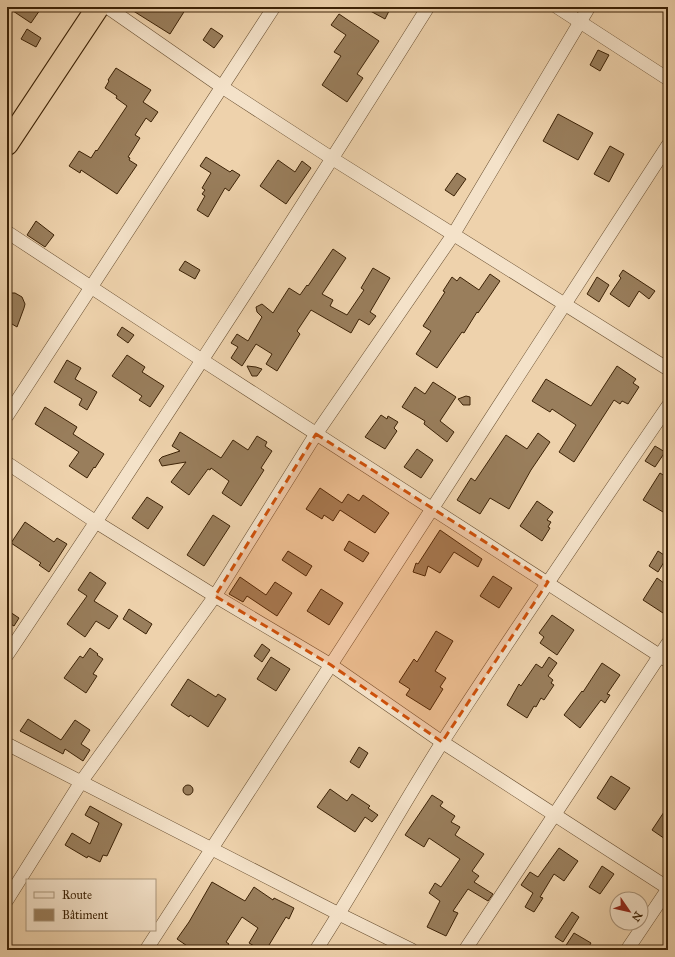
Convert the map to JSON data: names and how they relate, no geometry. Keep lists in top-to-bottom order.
{
  "legend": ["Route", "Bâtiment"],
  "north": "bottom right"
}
